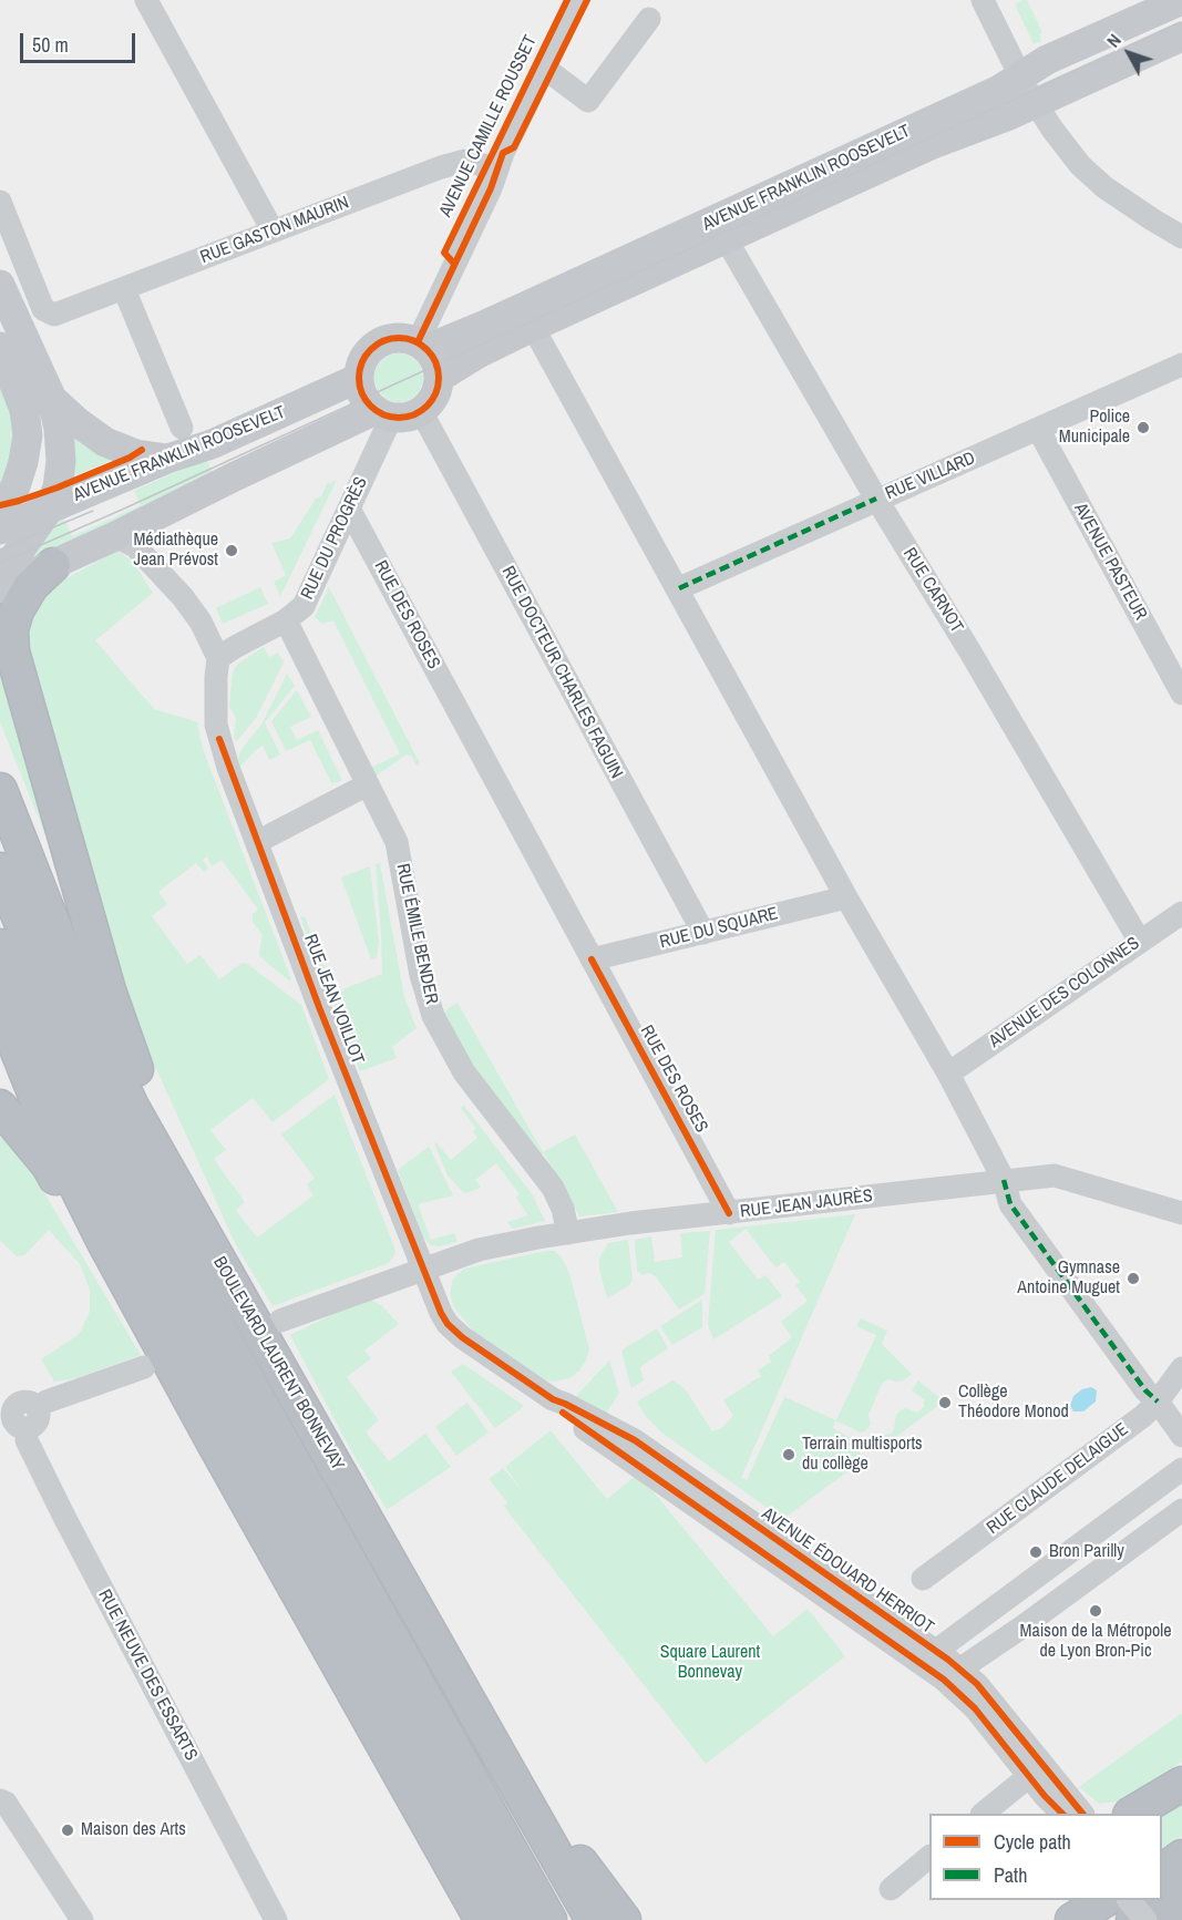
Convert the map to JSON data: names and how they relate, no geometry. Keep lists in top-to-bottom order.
{
  "streets": {
    "highway": ["BOULEVARD LAURENT BONNEVAY"],
    "main road": ["AVENUE FRANKLIN ROOSEVELT"],
    "street": [
      "AVENUE CAMILLE ROUSSET",
      "RUE GASTON MAURIN",
      "RUE VILLARD",
      "RUE DU PROGRÈS",
      "AVENUE PASTEUR",
      "RUE CARNOT",
      "RUE DES ROSES",
      "RUE DOCTEUR CHARLES FAGUIN",
      "RUE DU SQUARE",
      "RUE ÉMILE BENDER",
      "AVENUE DES COLONNES",
      "RUE JEAN VOILLOT",
      "RUE JEAN JAURÈS",
      "RUE CLAUDE DELAIGUE",
      "AVENUE ÉDOUARD HERRIOT",
      "RUE NEUVE DES ESSARTS"
    ]
  },
  "crossings": [
    ["AVENUE CAMILLE ROUSSET", "AVENUE FRANKLIN ROOSEVELT"],
    ["AVENUE CAMILLE ROUSSET", "RUE GASTON MAURIN"],
    ["AVENUE CAMILLE ROUSSET", "RUE DU PROGRÈS"],
    ["AVENUE CAMILLE ROUSSET", "RUE DOCTEUR CHARLES FAGUIN"],
    ["AVENUE FRANKLIN ROOSEVELT", "RUE DU PROGRÈS"],
    ["AVENUE FRANKLIN ROOSEVELT", "RUE CARNOT"],
    ["AVENUE FRANKLIN ROOSEVELT", "RUE DOCTEUR CHARLES FAGUIN"],
    ["AVENUE FRANKLIN ROOSEVELT", "RUE JEAN VOILLOT"],
    ["RUE VILLARD", "AVENUE PASTEUR"],
    ["RUE VILLARD", "RUE CARNOT"],
    ["RUE DU PROGRÈS", "RUE DES ROSES"],
    ["RUE DU PROGRÈS", "RUE DOCTEUR CHARLES FAGUIN"],
    ["RUE DU PROGRÈS", "RUE ÉMILE BENDER"],
    ["RUE DU PROGRÈS", "RUE JEAN VOILLOT"],
    ["RUE CARNOT", "AVENUE DES COLONNES"],
    ["RUE DES ROSES", "RUE DU SQUARE"],
    ["RUE DES ROSES", "RUE JEAN JAURÈS"],
    ["RUE DOCTEUR CHARLES FAGUIN", "RUE DU SQUARE"],
    ["RUE ÉMILE BENDER", "RUE JEAN JAURÈS"],
    ["RUE JEAN VOILLOT", "RUE JEAN JAURÈS"],
    ["RUE JEAN VOILLOT", "AVENUE ÉDOUARD HERRIOT"],
    ["RUE JEAN JAURÈS", "AVENUE ÉDOUARD HERRIOT"]
  ],
  "parks": ["Square Laurent Bonnevay"],
  "places": [
    "Police Municipale",
    "Médiathèque Jean Prévost",
    "Gymnase Antoine Muguet",
    "Collège Théodore Monod",
    "Terrain multisports du collège",
    "Bron Parilly",
    "Maison de la Métropole de Lyon Bron-Pic",
    "Maison des Arts"
  ],
  "legend": ["Cycle path", "Path"],
  "scale_bar": "50 m",
  "north": "top left"
}
